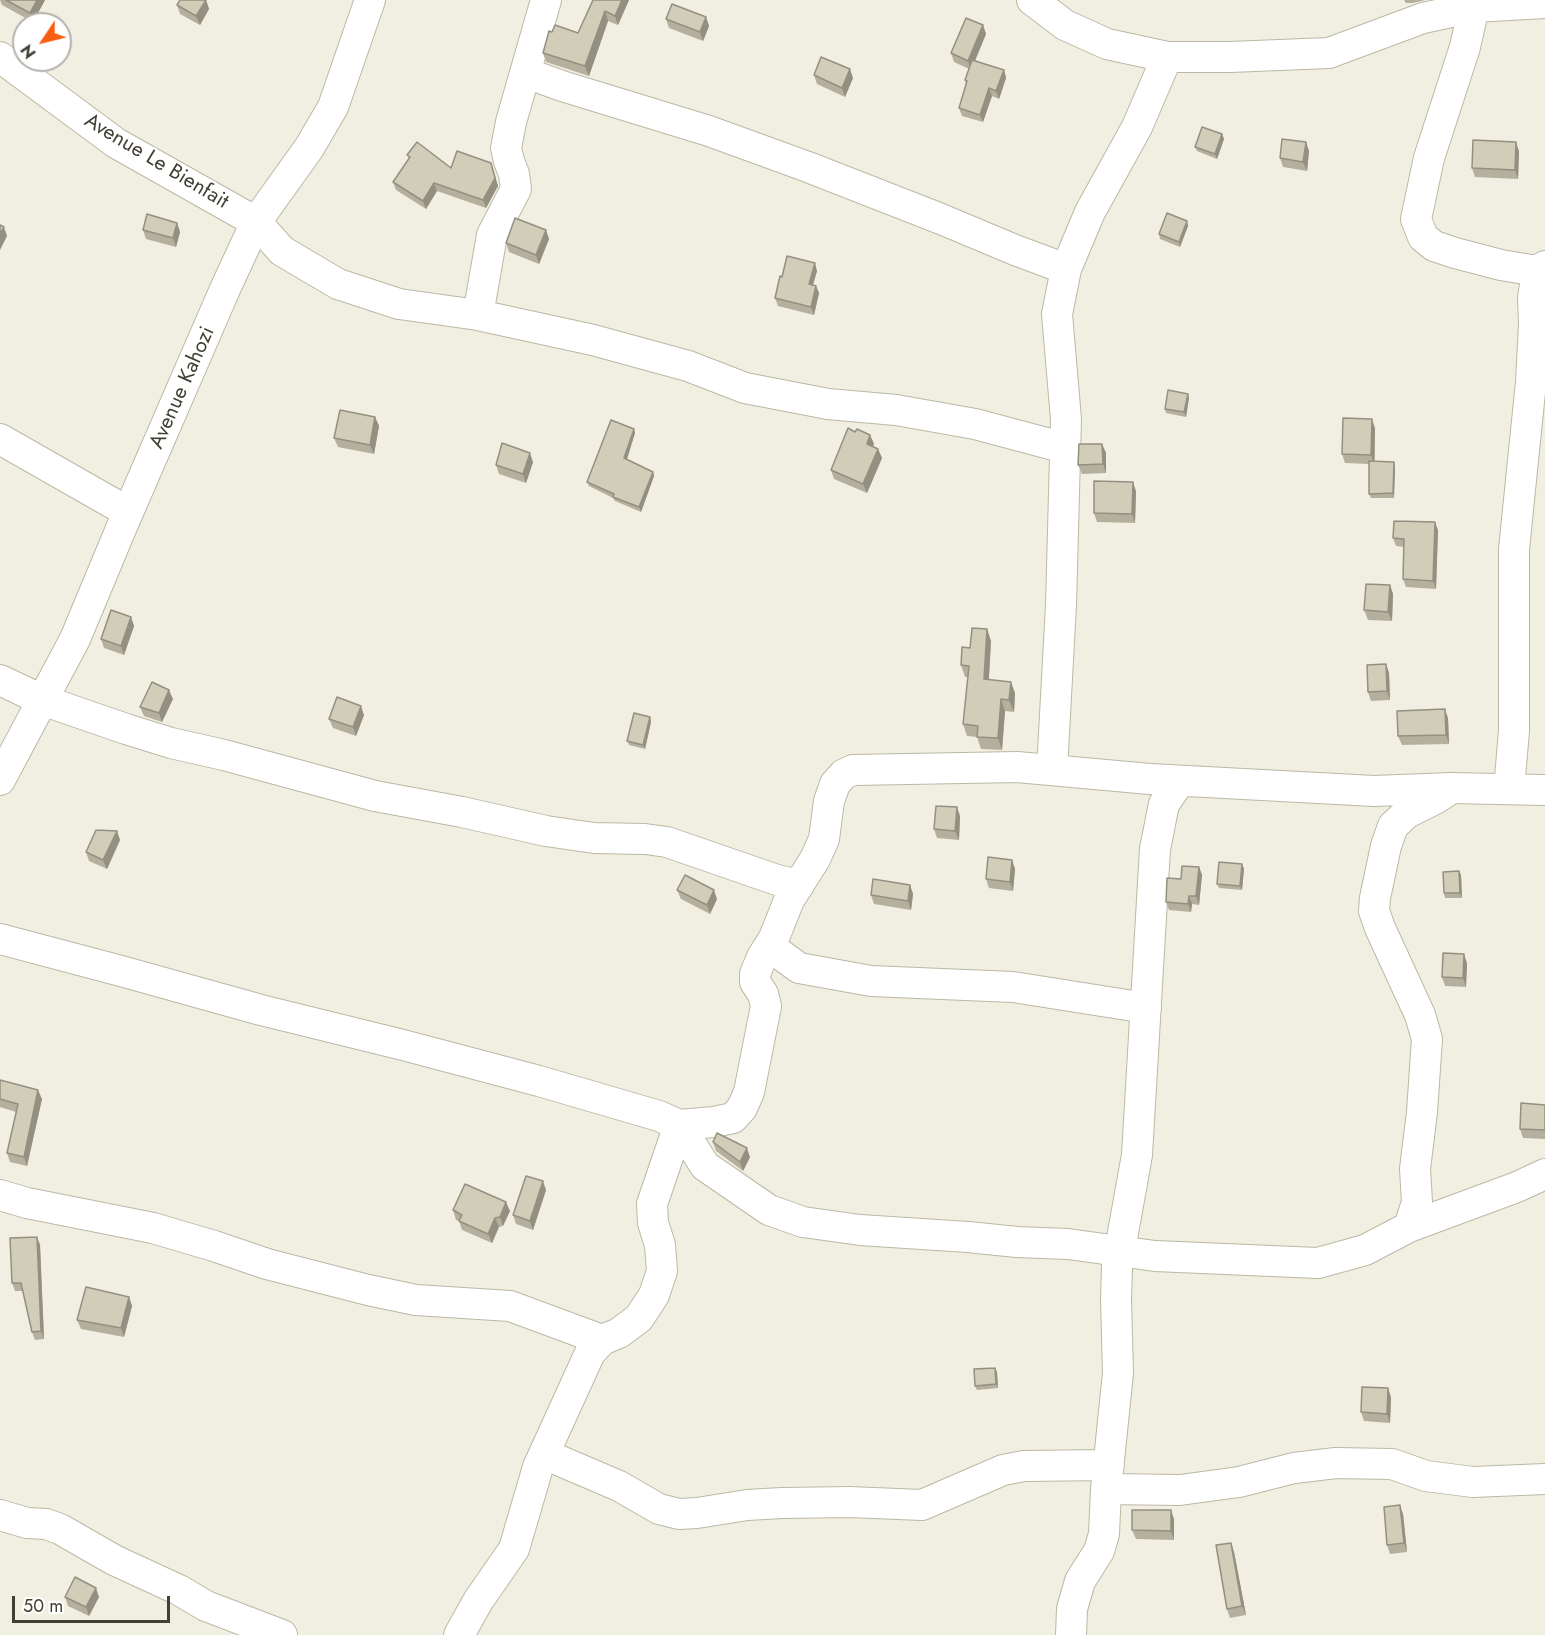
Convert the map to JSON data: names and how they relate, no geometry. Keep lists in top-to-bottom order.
{
  "streets": {
    "street": ["Avenue Le Bienfait", "Avenue Kahozi"]
  },
  "crossings": [
    ["Avenue Le Bienfait", "Avenue Kahozi"]
  ],
  "scale_bar": "50 m",
  "north": "bottom left"
}
